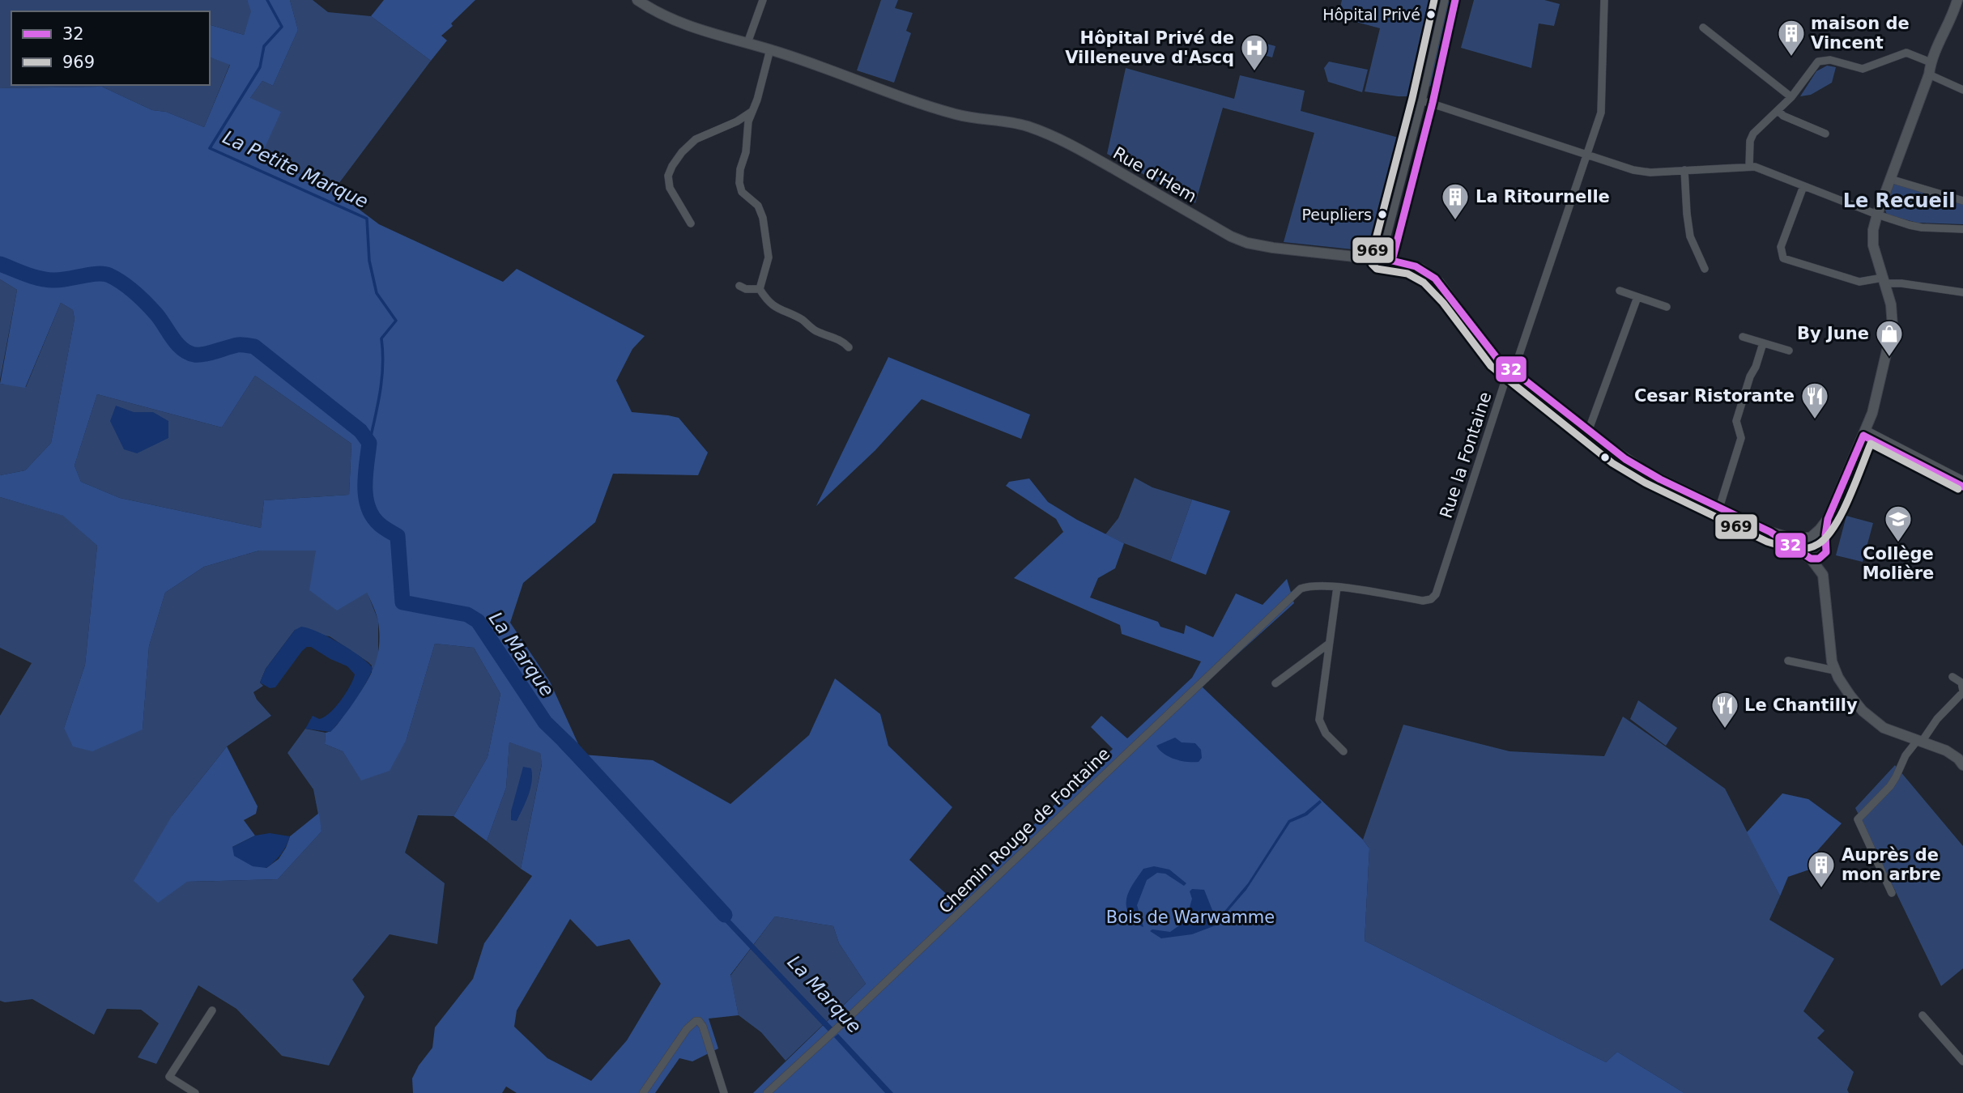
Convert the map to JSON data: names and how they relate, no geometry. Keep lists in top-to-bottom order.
{
  "streets": {
    "street": ["Rue d'Hem", "Rue la Fontaine", "Chemin Rouge de Fontaine"]
  },
  "crossings": [
    ["Rue d'Hem", "Rue la Fontaine"],
    ["Rue la Fontaine", "Chemin Rouge de Fontaine"]
  ],
  "districts": ["Le Recueil"],
  "water": ["La Petite Marque", "La Marque"],
  "parks": ["Bois de Warwamme"],
  "places": {
    "other": ["Hôpital Privé", "Peupliers"],
    "building": ["maison de Vincent", "La Ritournelle", "Auprès de mon arbre"],
    "hospital": ["Hôpital Privé de Villeneuve d'Ascq"],
    "shop": ["By June"],
    "restaurant": ["Cesar Ristorante", "Le Chantilly"],
    "school or university": ["Collège Molière"]
  },
  "lines": ["transit line 32", "transit line 969"],
  "legend": ["32", "969"]
}
